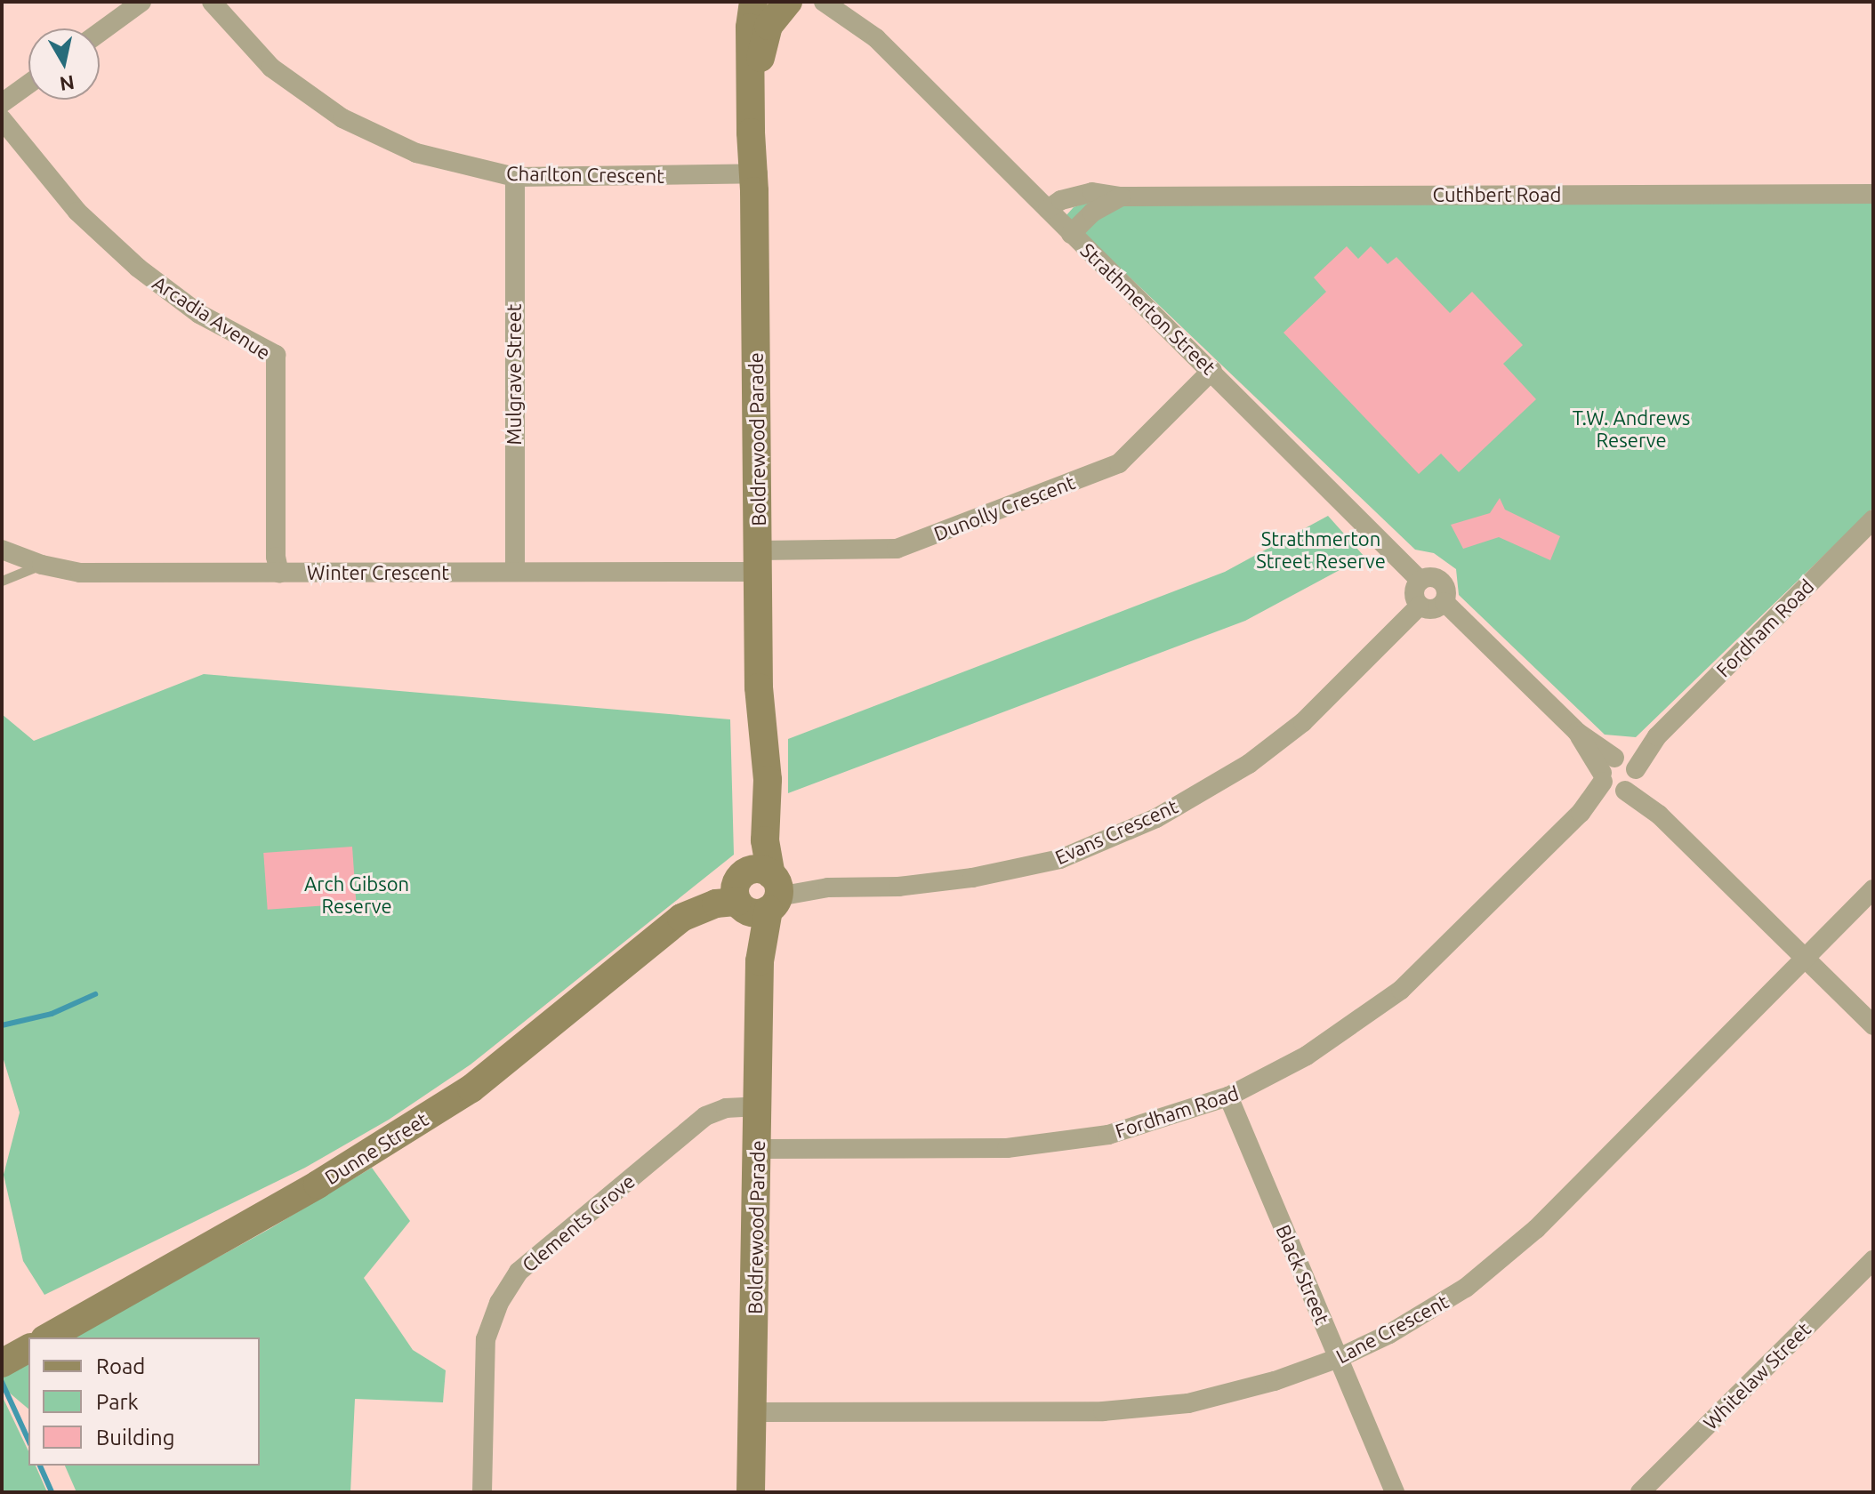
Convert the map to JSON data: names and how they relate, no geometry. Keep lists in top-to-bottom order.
{
  "streets": {
    "main road": ["Boldrewood Parade", "Dunne Street"],
    "street": [
      "Charlton Crescent",
      "Cuthbert Road",
      "Strathmerton Street",
      "Arcadia Avenue",
      "Mulgrave Street",
      "Dunolly Crescent",
      "Winter Crescent",
      "Fordham Road",
      "Evans Crescent",
      "Clements Grove",
      "Black Street",
      "Lane Crescent",
      "Whitelaw Street"
    ]
  },
  "crossings": [
    ["Charlton Crescent", "Mulgrave Street"],
    ["Charlton Crescent", "Boldrewood Parade"],
    ["Cuthbert Road", "Strathmerton Street"],
    ["Strathmerton Street", "Dunolly Crescent"],
    ["Strathmerton Street", "Evans Crescent"],
    ["Arcadia Avenue", "Winter Crescent"],
    ["Mulgrave Street", "Winter Crescent"],
    ["Boldrewood Parade", "Dunolly Crescent"],
    ["Boldrewood Parade", "Winter Crescent"],
    ["Boldrewood Parade", "Fordham Road"],
    ["Boldrewood Parade", "Evans Crescent"],
    ["Boldrewood Parade", "Dunne Street"],
    ["Boldrewood Parade", "Clements Grove"],
    ["Boldrewood Parade", "Lane Crescent"],
    ["Dunolly Crescent", "Winter Crescent"],
    ["Fordham Road", "Black Street"],
    ["Evans Crescent", "Dunne Street"],
    ["Black Street", "Lane Crescent"]
  ],
  "parks": ["T.W. Andrews Reserve", "Strathmerton Street Reserve", "Arch Gibson Reserve"],
  "legend": ["Road", "Park", "Building"],
  "north": "bottom"
}
